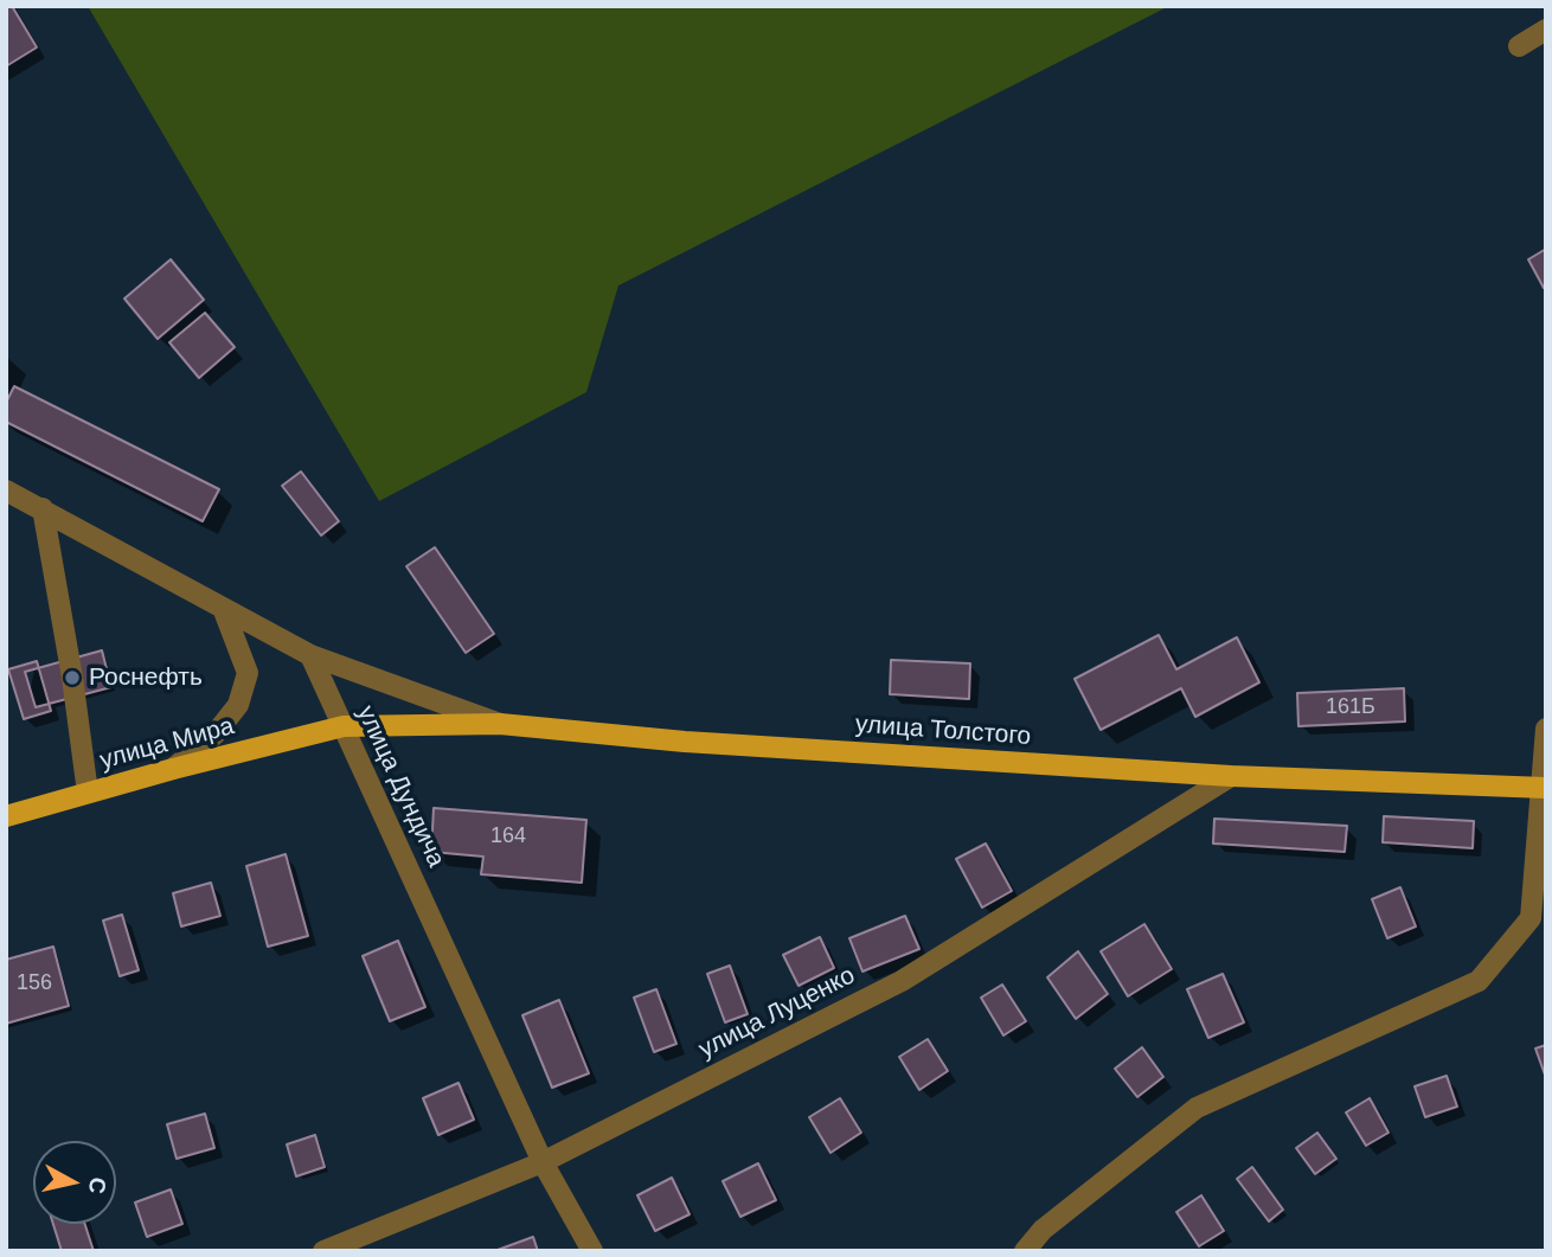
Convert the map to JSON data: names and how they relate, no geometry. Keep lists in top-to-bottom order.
{
  "streets": {
    "main road": ["улица Толстого", "улица Мира"],
    "street": ["улица Дундича", "улица Луценко"]
  },
  "crossings": [
    ["улица Толстого", "улица Мира"],
    ["улица Толстого", "улица Дундича"],
    ["улица Толстого", "улица Луценко"],
    ["улица Мира", "улица Дундича"],
    ["улица Дундича", "улица Луценко"]
  ],
  "places": ["Роснефть"],
  "house_numbers": ["161Б", "164", "156"],
  "north": "right"
}
